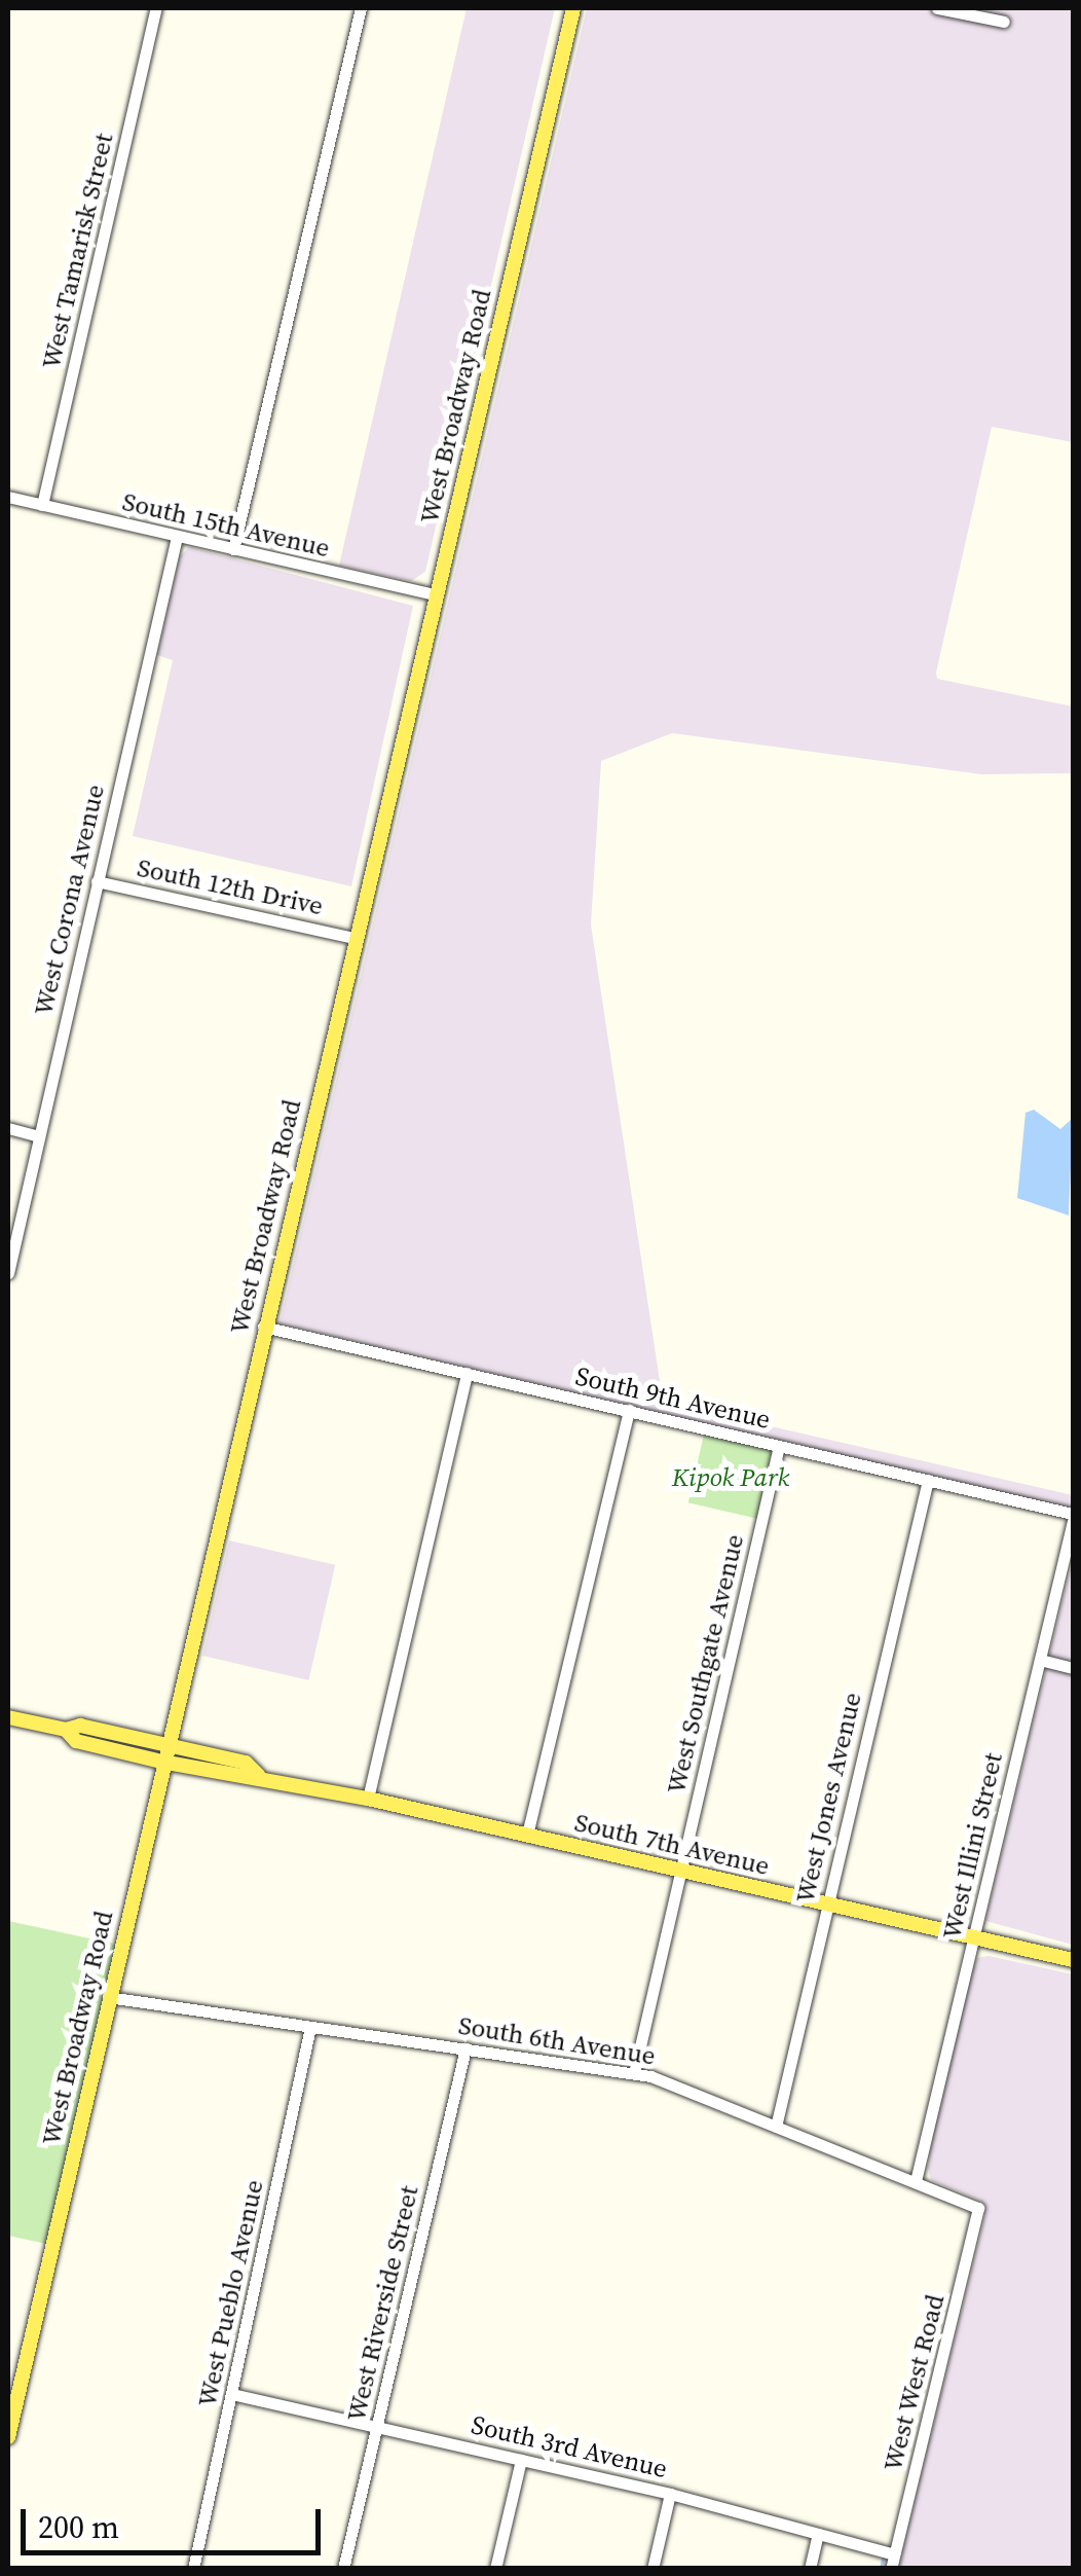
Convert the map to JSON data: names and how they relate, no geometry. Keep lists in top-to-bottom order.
{
  "streets": {
    "main road": ["West Broadway Road", "South 7th Avenue"],
    "street": [
      "West Tamarisk Street",
      "South 15th Avenue",
      "South 12th Drive",
      "West Corona Avenue",
      "South 9th Avenue",
      "West Southgate Avenue",
      "West Jones Avenue",
      "West Illini Street",
      "South 6th Avenue",
      "West Pueblo Avenue",
      "West Riverside Street",
      "West West Road",
      "South 3rd Avenue"
    ]
  },
  "crossings": [
    ["West Tamarisk Street", "South 15th Avenue"],
    ["West Broadway Road", "South 15th Avenue"],
    ["West Broadway Road", "South 12th Drive"],
    ["West Broadway Road", "South 9th Avenue"],
    ["West Broadway Road", "South 7th Avenue"],
    ["West Broadway Road", "South 6th Avenue"],
    ["South 15th Avenue", "West Corona Avenue"],
    ["South 12th Drive", "West Corona Avenue"],
    ["South 9th Avenue", "West Southgate Avenue"],
    ["South 9th Avenue", "West Jones Avenue"],
    ["West Southgate Avenue", "South 7th Avenue"],
    ["West Southgate Avenue", "South 6th Avenue"],
    ["West Jones Avenue", "South 7th Avenue"],
    ["West Jones Avenue", "South 6th Avenue"],
    ["South 7th Avenue", "West Illini Street"],
    ["West Illini Street", "South 6th Avenue"],
    ["South 6th Avenue", "West Pueblo Avenue"],
    ["South 6th Avenue", "West Riverside Street"],
    ["South 6th Avenue", "West West Road"],
    ["West Pueblo Avenue", "South 3rd Avenue"],
    ["West Riverside Street", "South 3rd Avenue"],
    ["West West Road", "South 3rd Avenue"]
  ],
  "parks": ["Kipok Park"],
  "scale_bar": "200 m"
}
